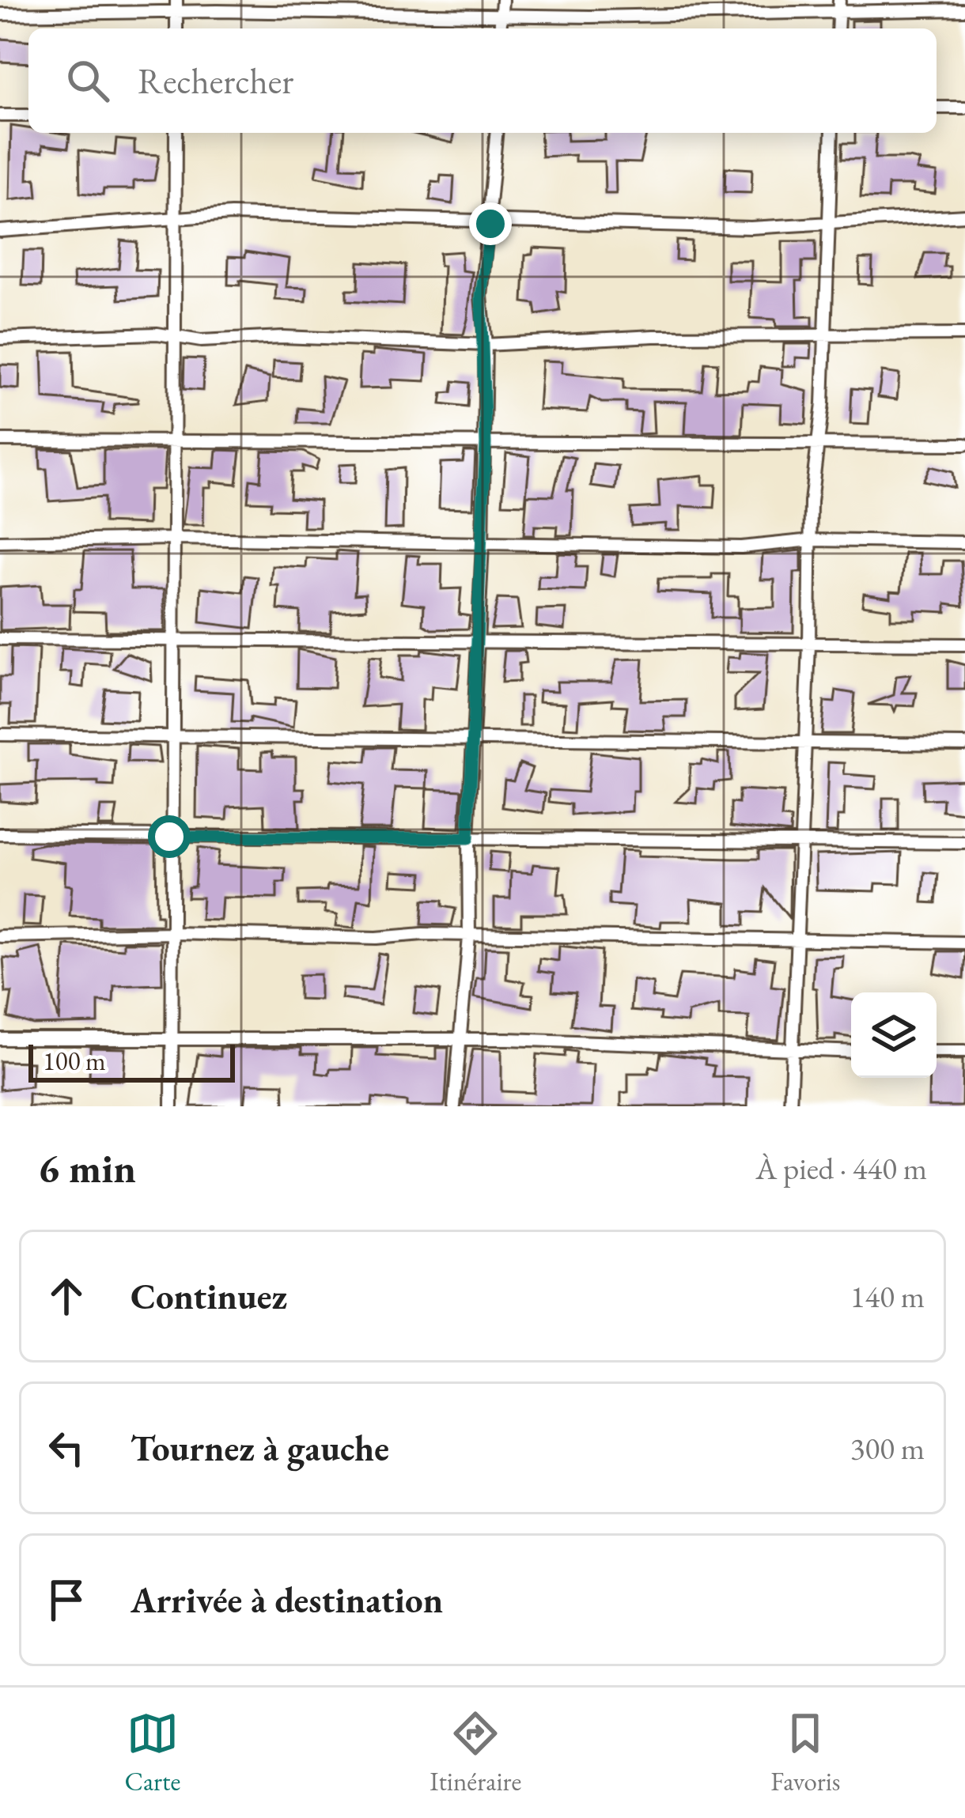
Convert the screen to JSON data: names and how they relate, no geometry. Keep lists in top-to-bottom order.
{
  "scale_bar": "100 m",
  "page": {
    "search": "Rechercher",
    "scale": "100 m",
    "heading": ["6 min", "À pied · 440 m"],
    "list": [
      ["Continuez", "140 m"],
      ["Tournez à gauche", "300 m"],
      "Arrivée à destination"
    ],
    "nav": ["Carte", "Itinéraire", "Favoris"]
  }
}
